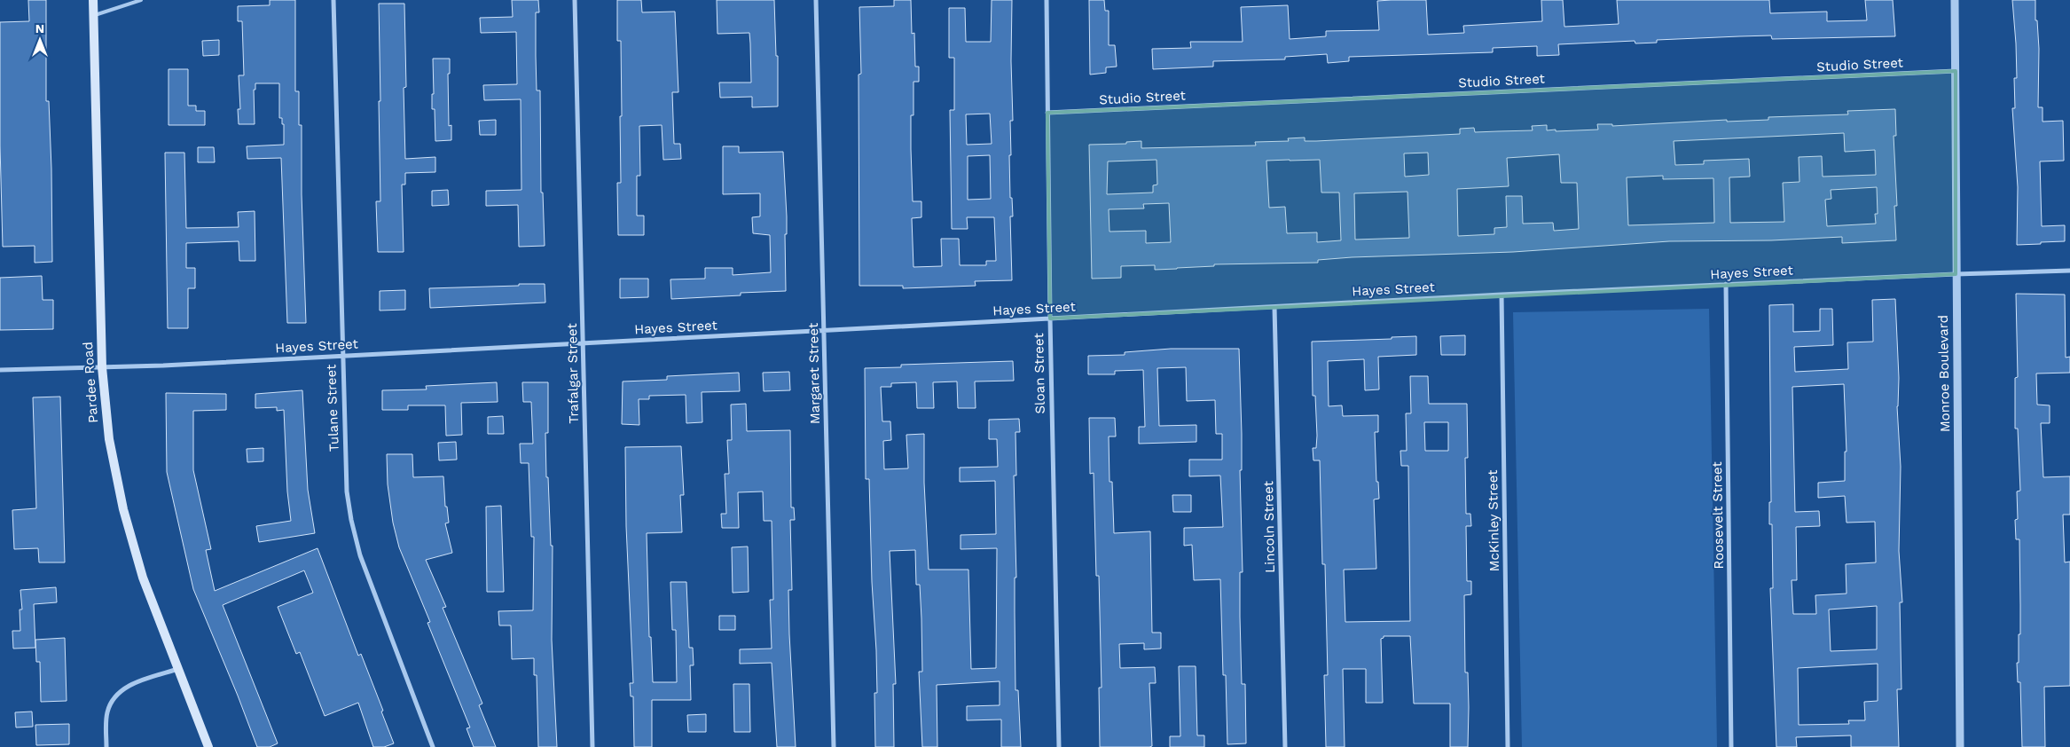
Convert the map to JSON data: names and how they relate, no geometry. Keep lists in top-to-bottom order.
{
  "streets": {
    "main road": ["Pardee Road"],
    "street": [
      "Studio Street",
      "Hayes Street",
      "Trafalgar Street",
      "Margaret Street",
      "Sloan Street",
      "Monroe Boulevard",
      "Tulane Street",
      "Roosevelt Street",
      "McKinley Street",
      "Lincoln Street"
    ]
  },
  "crossings": [
    ["Studio Street", "Sloan Street"],
    ["Studio Street", "Monroe Boulevard"],
    ["Hayes Street", "Trafalgar Street"],
    ["Hayes Street", "Margaret Street"],
    ["Hayes Street", "Sloan Street"],
    ["Hayes Street", "Monroe Boulevard"],
    ["Hayes Street", "Pardee Road"],
    ["Hayes Street", "Tulane Street"],
    ["Hayes Street", "Roosevelt Street"],
    ["Hayes Street", "McKinley Street"],
    ["Hayes Street", "Lincoln Street"]
  ],
  "north": "top"
}
